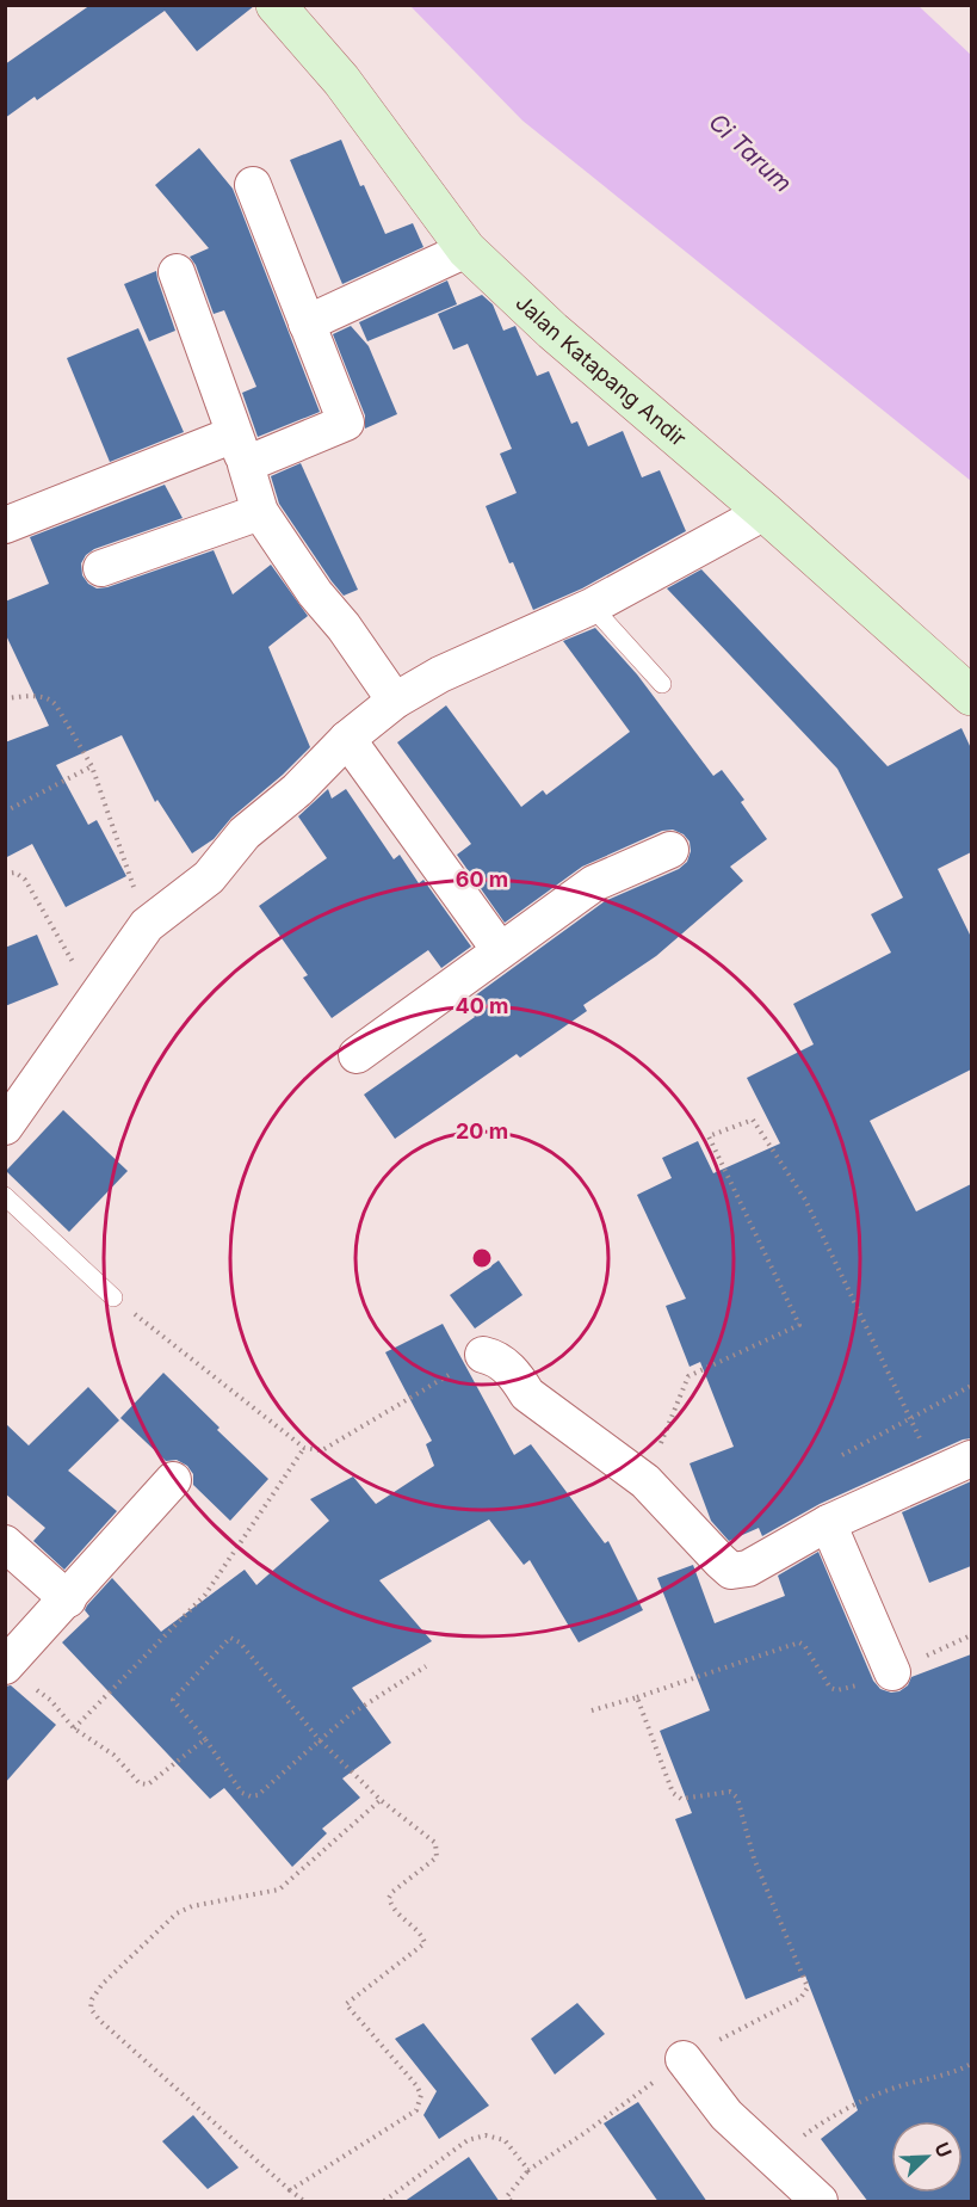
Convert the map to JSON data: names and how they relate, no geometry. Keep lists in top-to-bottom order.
{
  "streets": {
    "street": ["Jalan Katapang Andir"]
  },
  "water": ["Ci Tarum"],
  "north": "top right",
  "rings": ["60 m", "40 m", "20 m"]
}
